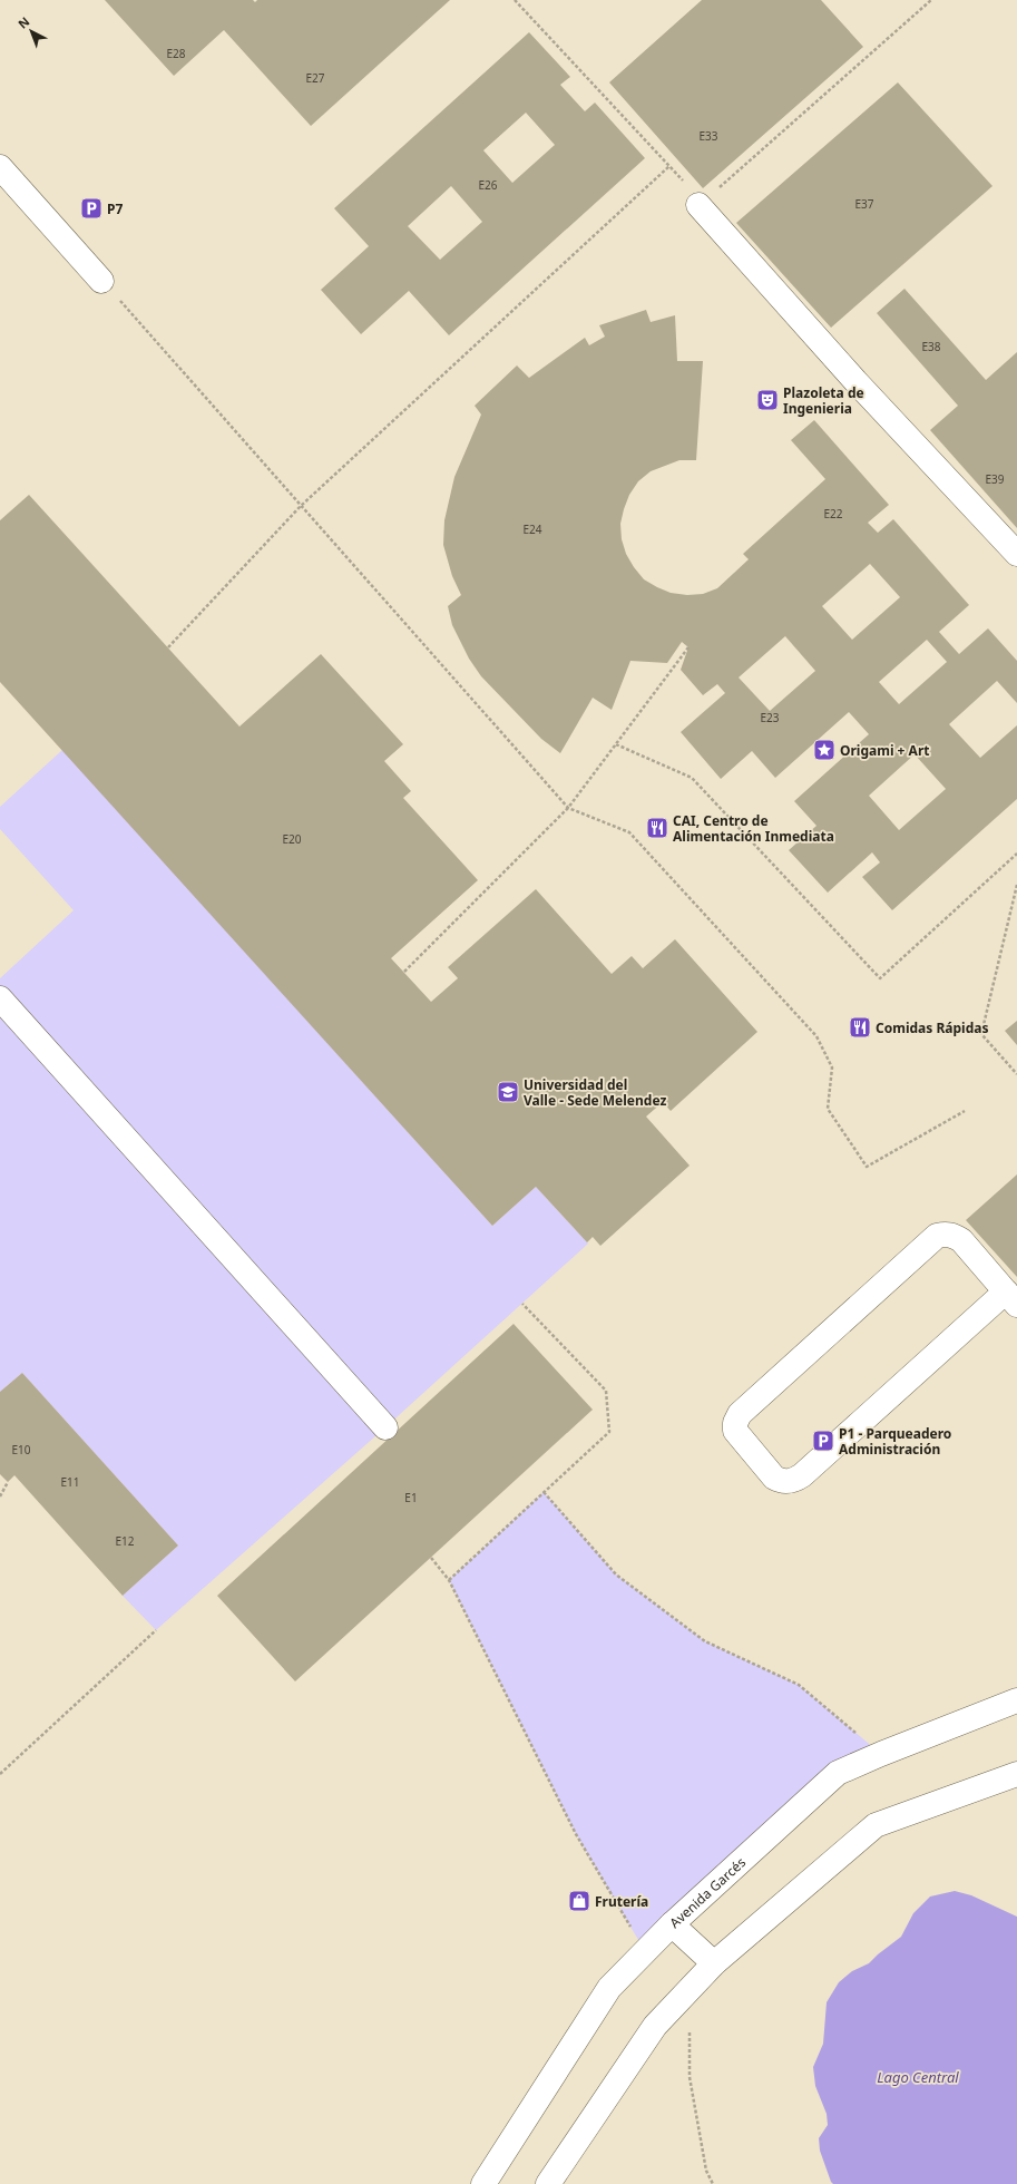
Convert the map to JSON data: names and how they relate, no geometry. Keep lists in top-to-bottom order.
{
  "streets": {
    "street": ["Avenida Garcés"]
  },
  "water": ["Lago Central"],
  "places": {
    "parking": ["P7", "P1 - Parqueadero Administración"],
    "theatre": ["Plazoleta de Ingenieria"],
    "place": ["Origami + Art"],
    "restaurant": ["CAI, Centro de Alimentación Inmediata", "Comidas Rápidas"],
    "school or university": ["Universidad del Valle - Sede Melendez"],
    "shop": ["Frutería"]
  },
  "house_numbers": [
    "E28",
    "E27",
    "E33",
    "E26",
    "E37",
    "E38",
    "E39",
    "E22",
    "E24",
    "E23",
    "E20",
    "E10",
    "E11",
    "E1",
    "E12"
  ],
  "north": "top left"
}
